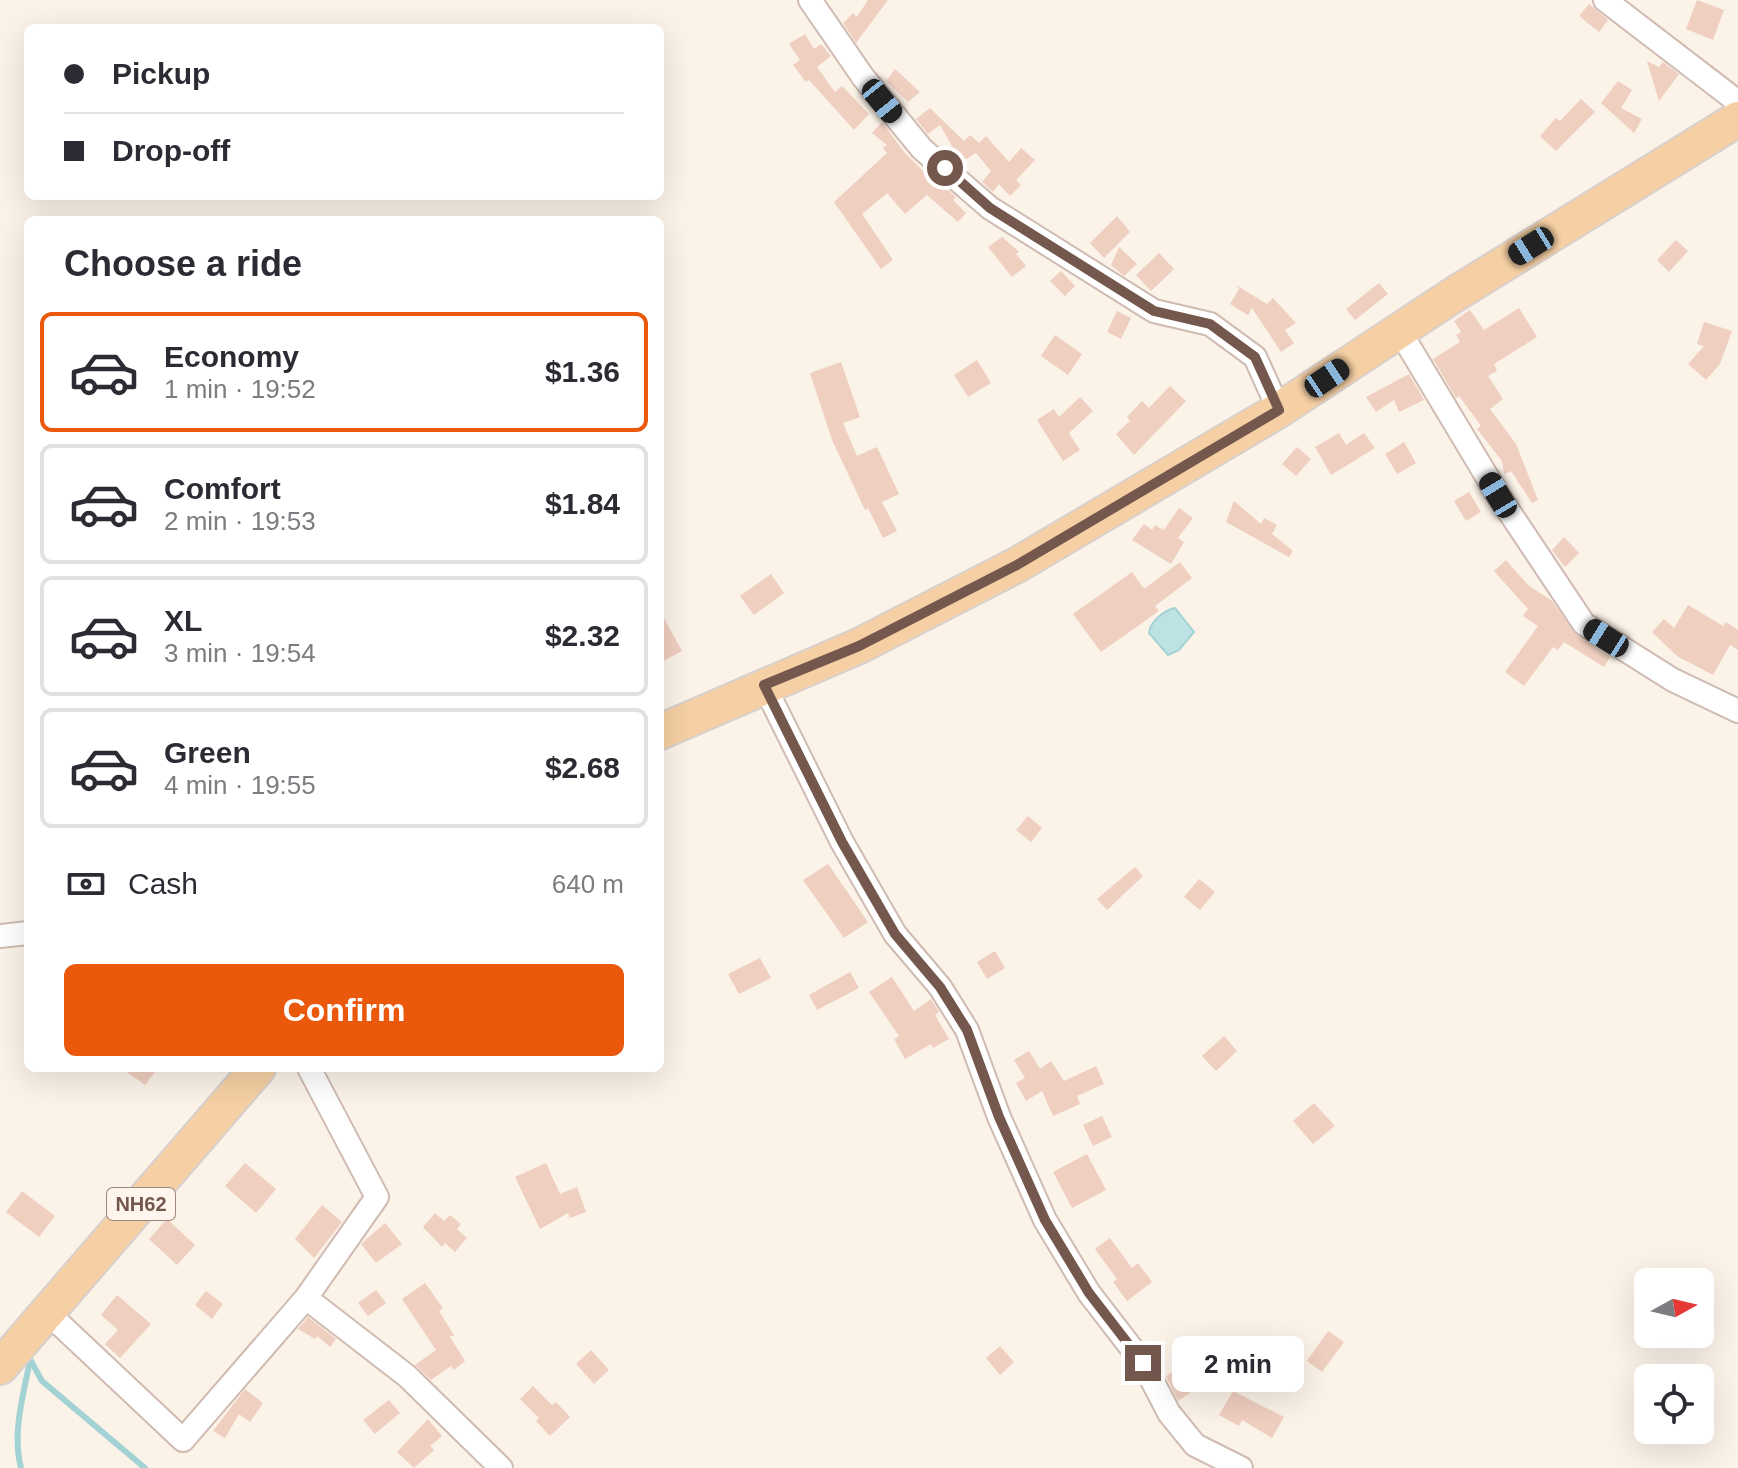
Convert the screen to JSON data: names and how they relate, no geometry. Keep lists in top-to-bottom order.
{
  "streets": {
    "main road": ["NH62"]
  },
  "north": "right",
  "page": {
    "banner": ["Pickup", "Drop-off"],
    "heading": "Choose a ride",
    "list": [
      {
        "name": "Economy",
        "note": "1 min · 19:52",
        "value": "$1.36"
      },
      {
        "name": "Comfort",
        "note": "2 min · 19:53",
        "value": "$1.84"
      },
      {
        "name": "XL",
        "note": "3 min · 19:54",
        "value": "$2.32"
      },
      {
        "name": "Green",
        "note": "4 min · 19:55",
        "value": "$2.68"
      }
    ],
    "pay": ["Cash", "640 m"],
    "buttons": "Confirm",
    "bubble": "2 min"
  }
}
